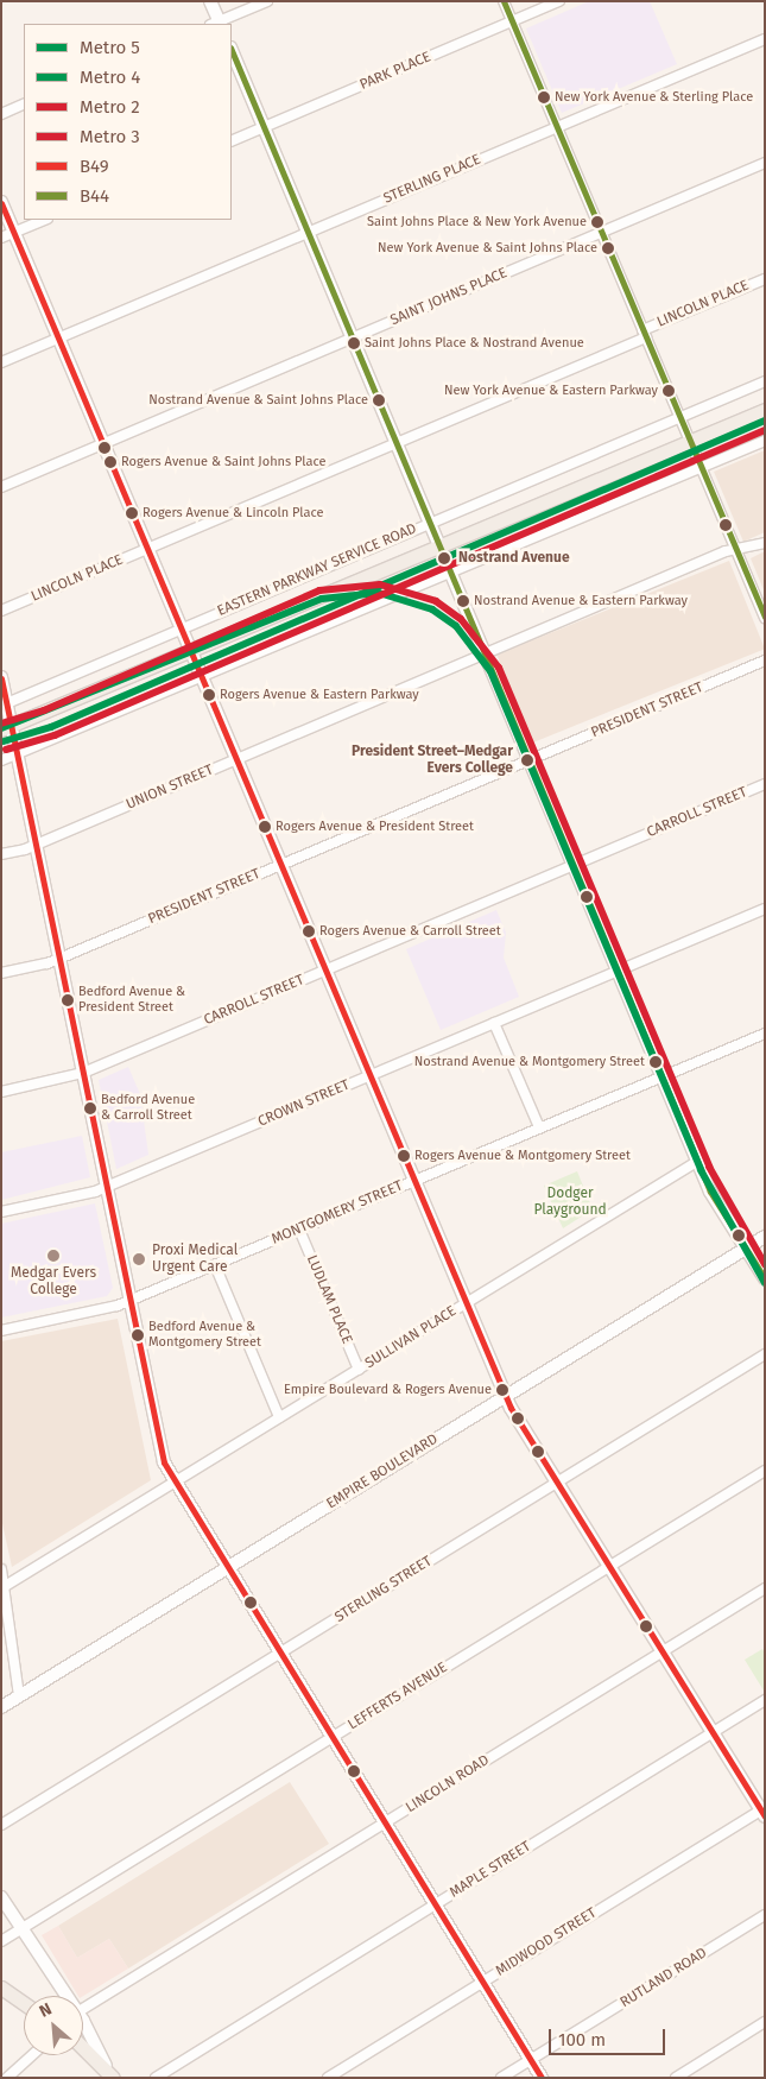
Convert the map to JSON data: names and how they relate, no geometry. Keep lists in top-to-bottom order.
{
  "streets": {
    "main road": ["EMPIRE BOULEVARD"],
    "street": [
      "PARK PLACE",
      "STERLING PLACE",
      "SAINT JOHNS PLACE",
      "LINCOLN PLACE",
      "EASTERN PARKWAY SERVICE ROAD",
      "PRESIDENT STREET",
      "UNION STREET",
      "CARROLL STREET",
      "CROWN STREET",
      "MONTGOMERY STREET",
      "LUDLAM PLACE",
      "SULLIVAN PLACE",
      "STERLING STREET",
      "LEFFERTS AVENUE",
      "LINCOLN ROAD",
      "MAPLE STREET",
      "MIDWOOD STREET",
      "RUTLAND ROAD"
    ]
  },
  "crossings": [
    ["MONTGOMERY STREET", "LUDLAM PLACE"],
    ["LUDLAM PLACE", "SULLIVAN PLACE"]
  ],
  "parks": ["Dodger Playground"],
  "places": [
    "New York Avenue & Sterling Place",
    "Saint Johns Place & New York Avenue",
    "New York Avenue & Saint Johns Place",
    "Saint Johns Place & Nostrand Avenue",
    "New York Avenue & Eastern Parkway",
    "Nostrand Avenue & Saint Johns Place",
    "Rogers Avenue & Saint Johns Place",
    "Rogers Avenue & Lincoln Place",
    "Nostrand Avenue",
    "Nostrand Avenue & Eastern Parkway",
    "Rogers Avenue & Eastern Parkway",
    "President Street–Medgar Evers College",
    "Rogers Avenue & President Street",
    "Rogers Avenue & Carroll Street",
    "Bedford Avenue & President Street",
    "Nostrand Avenue & Montgomery Street",
    "Bedford Avenue & Carroll Street",
    "Rogers Avenue & Montgomery Street",
    "Medgar Evers College",
    "Proxi Medical Urgent Care",
    "Bedford Avenue & Montgomery Street",
    "Empire Boulevard & Rogers Avenue"
  ],
  "lines": [
    "transit line B44",
    "transit line B49",
    "metro line 4",
    "metro line 3",
    "metro line 2",
    "metro line 5"
  ],
  "legend": [
    "Metro 5",
    "Metro 4",
    "Metro 2",
    "Metro 3",
    "B49",
    "B44"
  ],
  "scale_bar": "100 m",
  "north": "top left"
}
